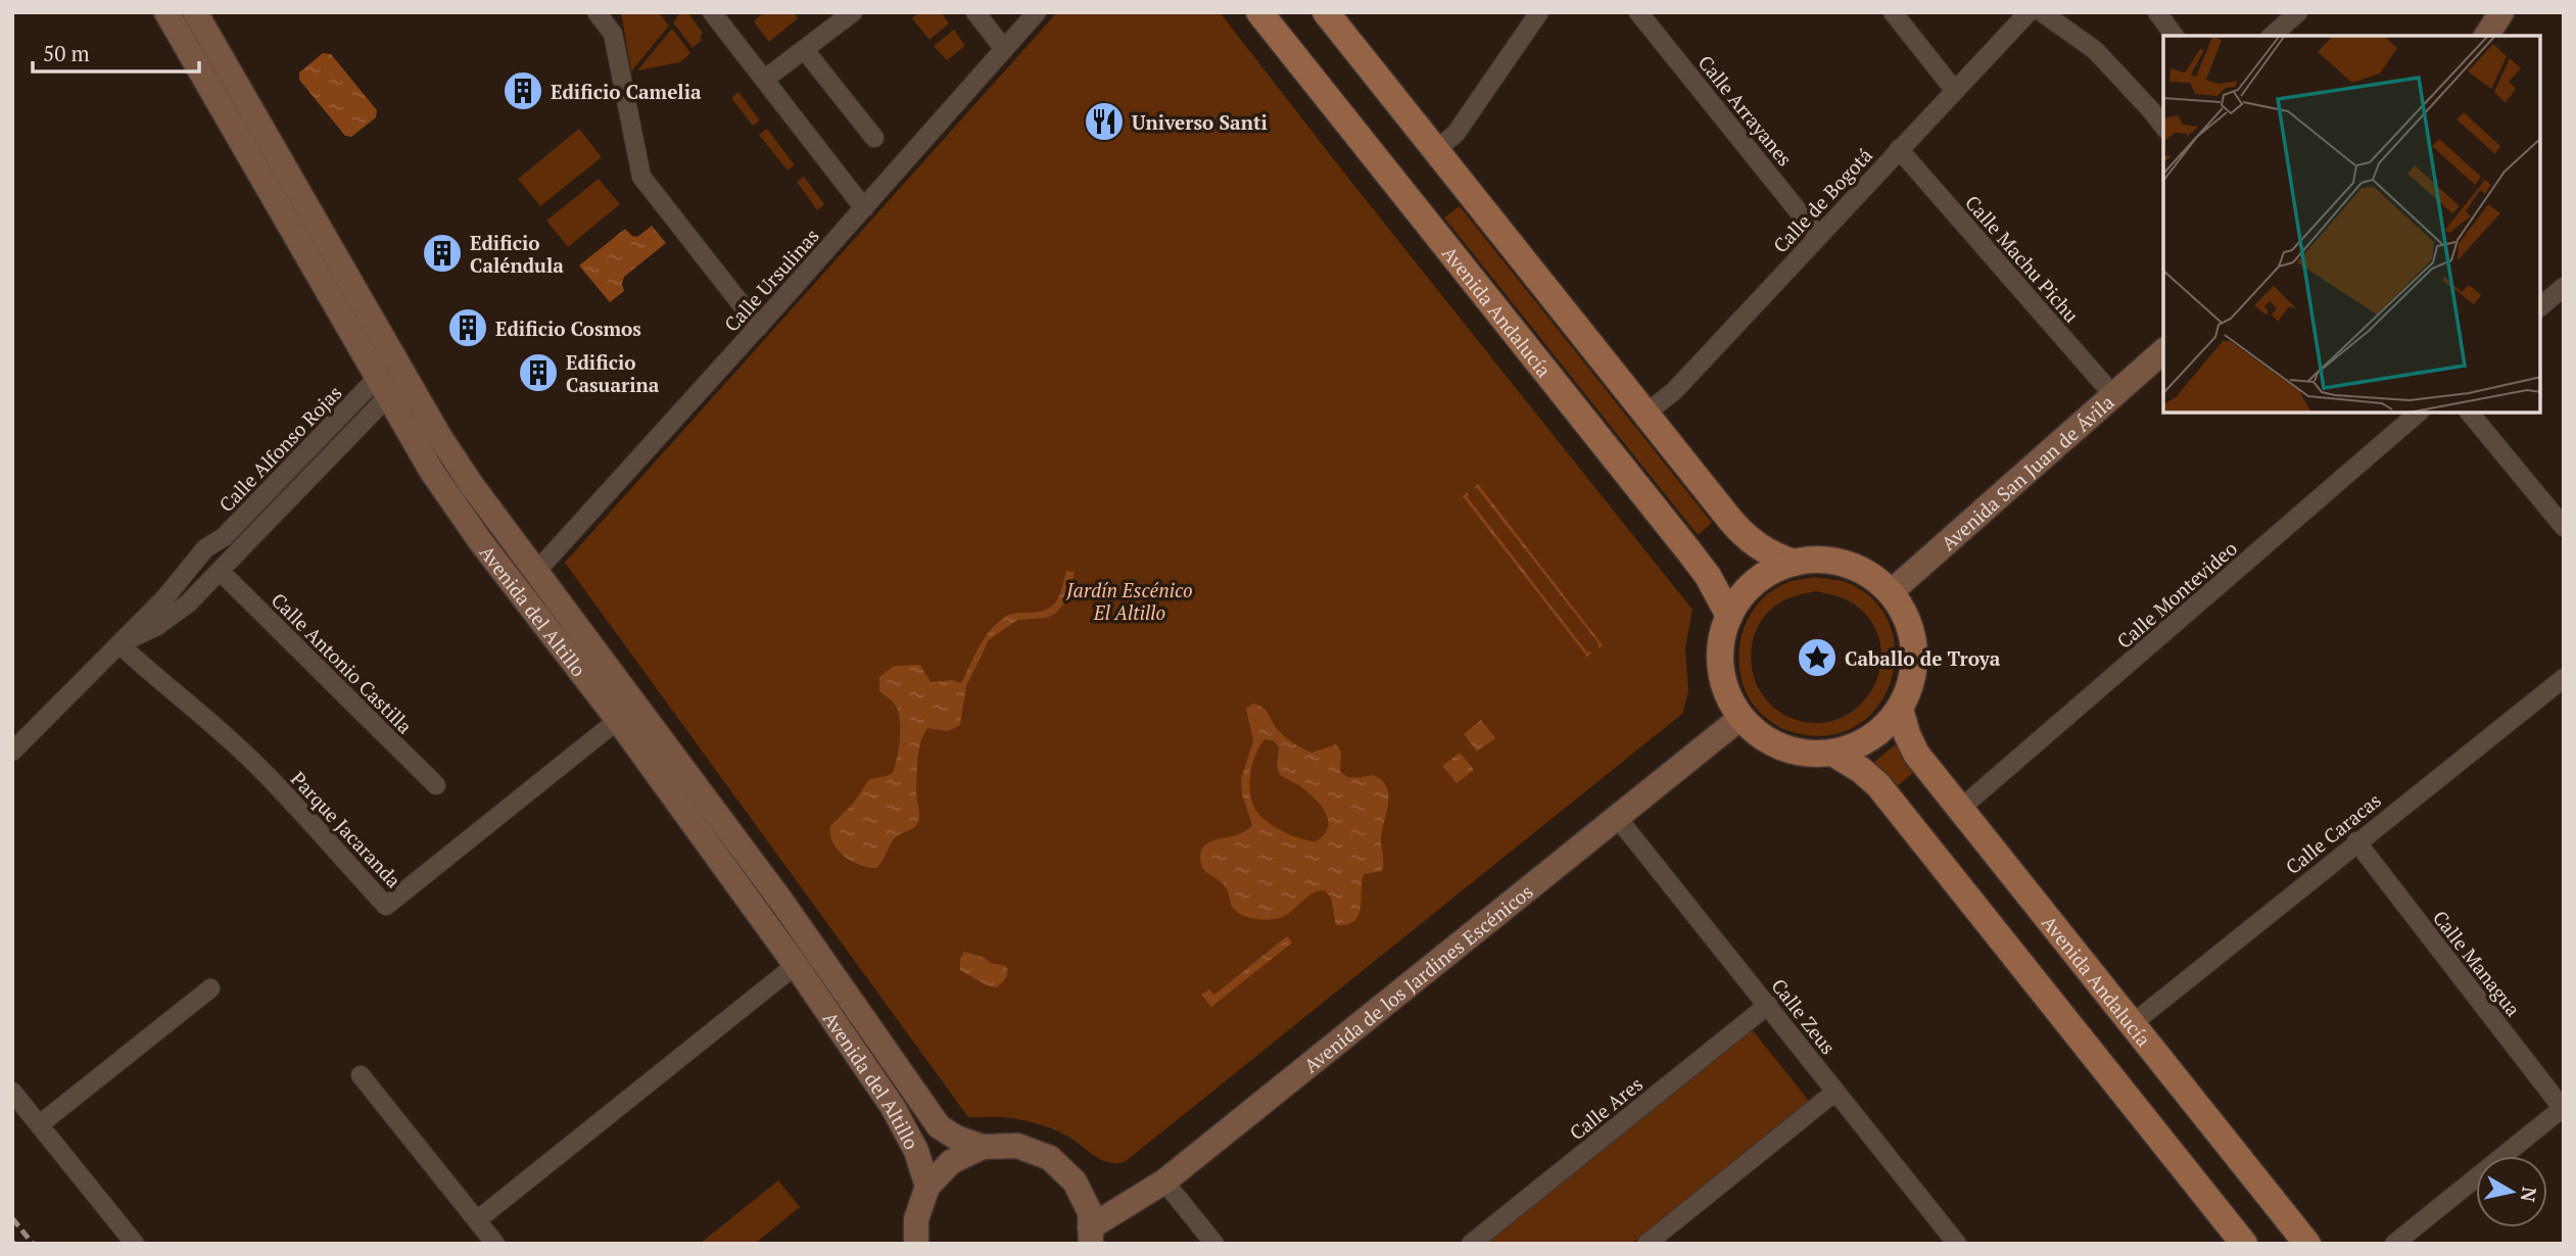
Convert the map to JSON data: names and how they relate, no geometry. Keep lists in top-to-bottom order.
{
  "streets": {
    "main road": ["Avenida Andalucía"],
    "street": [
      "Calle Arrayanes",
      "Calle de Bogotá",
      "Calle Machu Pichu",
      "Calle Ursulinas",
      "Calle Alfonso Rojas",
      "Avenida San Juan de Ávila",
      "Calle Montevideo",
      "Avenida del Altillo",
      "Calle Antonio Castilla",
      "Parque Jacaranda",
      "Calle Caracas",
      "Calle Managua",
      "Avenida de los Jardines Escénicos",
      "Calle Zeus",
      "Calle Ares"
    ]
  },
  "crossings": [
    ["Calle Arrayanes", "Calle de Bogotá"],
    ["Calle de Bogotá", "Calle Machu Pichu"],
    ["Calle Machu Pichu", "Avenida San Juan de Ávila"],
    ["Calle Ursulinas", "Avenida del Altillo"],
    ["Avenida Andalucía", "Avenida San Juan de Ávila"],
    ["Avenida Andalucía", "Calle Montevideo"],
    ["Avenida Andalucía", "Calle Caracas"],
    ["Avenida Andalucía", "Avenida de los Jardines Escénicos"],
    ["Calle Alfonso Rojas", "Avenida del Altillo"],
    ["Calle Alfonso Rojas", "Parque Jacaranda"],
    ["Avenida San Juan de Ávila", "Avenida de los Jardines Escénicos"],
    ["Avenida del Altillo", "Parque Jacaranda"],
    ["Avenida del Altillo", "Avenida de los Jardines Escénicos"],
    ["Calle Caracas", "Calle Managua"],
    ["Avenida de los Jardines Escénicos", "Calle Zeus"],
    ["Calle Zeus", "Calle Ares"]
  ],
  "parks": ["Jardín Escénico El Altillo"],
  "places": {
    "building": [
      "Edificio Camelia",
      "Edificio Caléndula",
      "Edificio Cosmos",
      "Edificio Casuarina"
    ],
    "restaurant": ["Universo Santi"],
    "place": ["Caballo de Troya"]
  },
  "scale_bar": "50 m",
  "north": "right"
}
